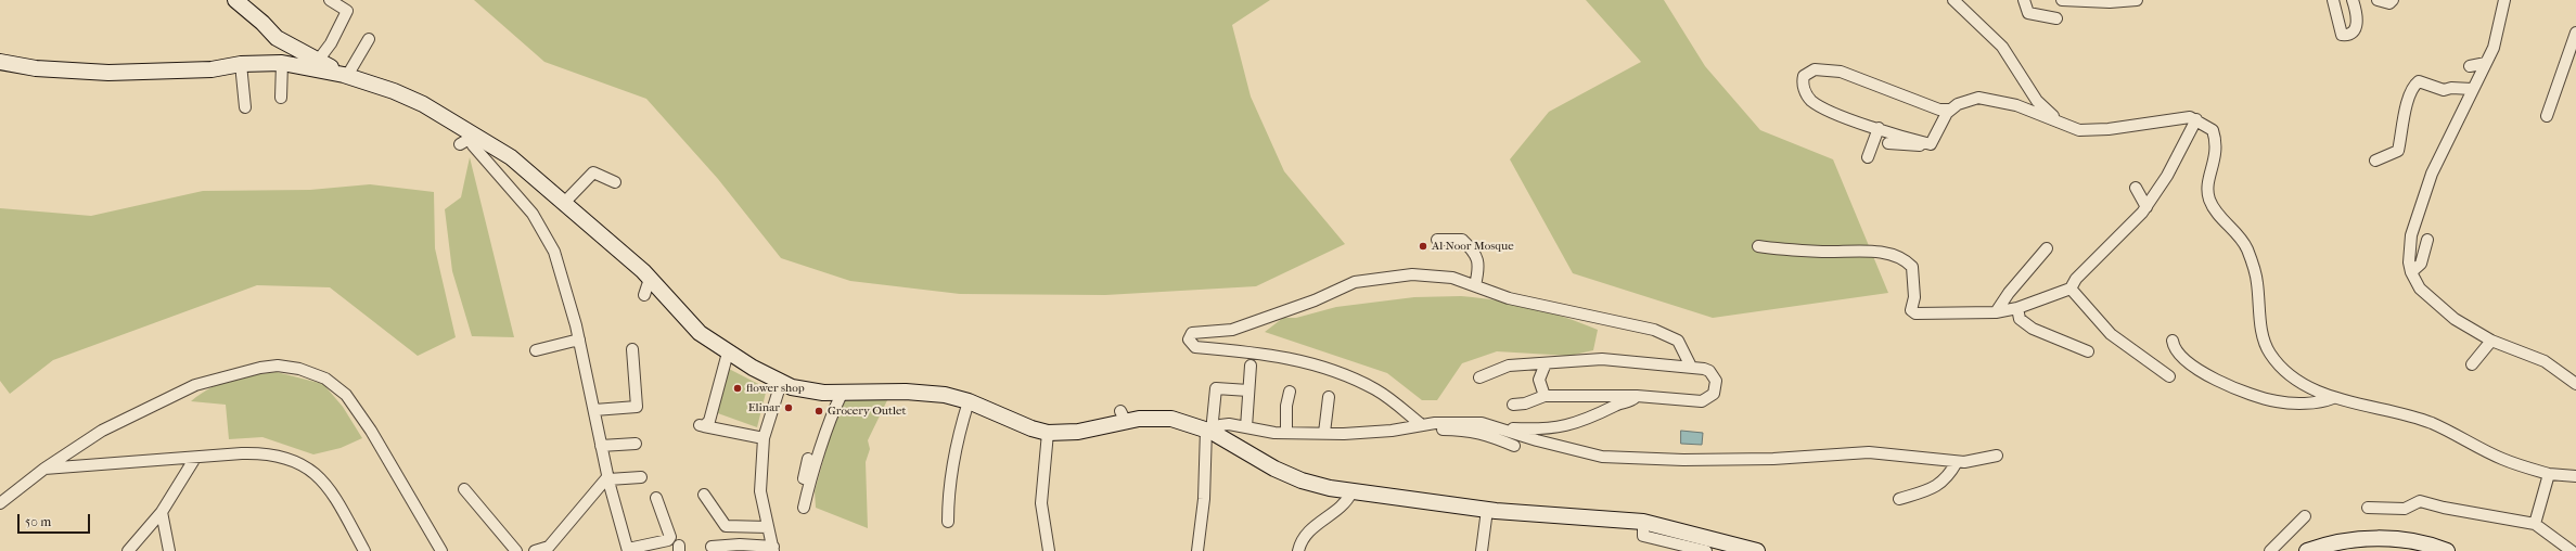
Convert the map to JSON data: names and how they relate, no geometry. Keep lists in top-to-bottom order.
{
  "places": [
    "Al Noor Mosque",
    "flower shop",
    "Elinar",
    "Grocery Outlet"
  ],
  "scale_bar": "50 m"
}
